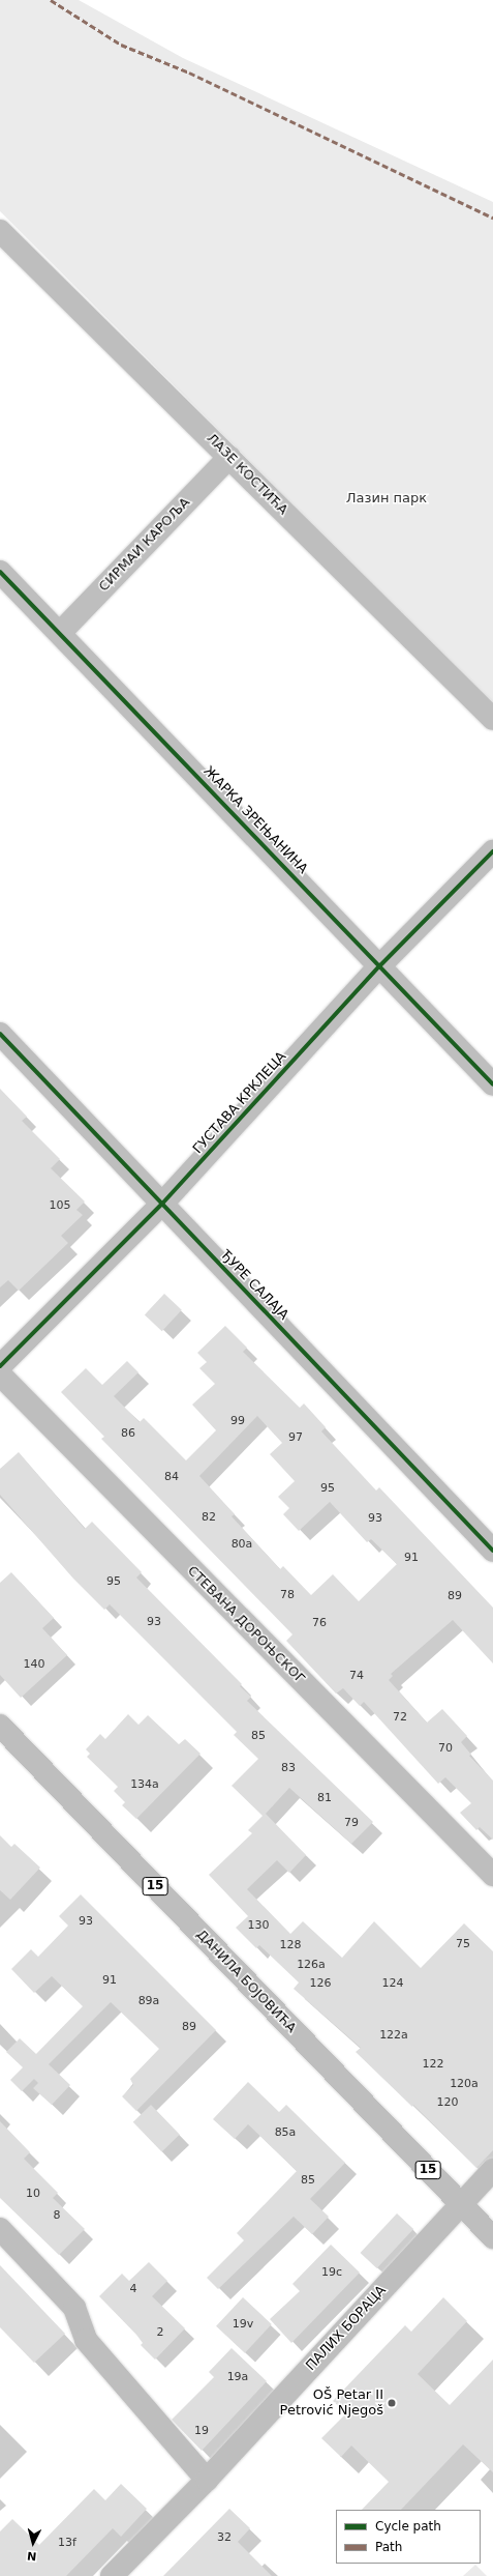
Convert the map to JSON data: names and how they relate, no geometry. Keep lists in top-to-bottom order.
{
  "streets": {
    "street": [
      "ЛАЗЕ КОСТИЋА",
      "СИРМАИ КАРОЉА",
      "ЖАРКА ЗРЕЊАНИНА",
      "ГУСТАВА КРКЛЕЦА",
      "ЂУРЕ САЛАЈА",
      "СТЕВАНА ДОРОЊСКОГ",
      "15",
      "ДАНИЛА БОЈОВИЋА",
      "ПАЛИХ БОРАЦА"
    ]
  },
  "crossings": [
    ["ЛАЗЕ КОСТИЋА", "СИРМАИ КАРОЉА"],
    ["СИРМАИ КАРОЉА", "ЖАРКА ЗРЕЊАНИНА"],
    ["ЖАРКА ЗРЕЊАНИНА", "ГУСТАВА КРКЛЕЦА"],
    ["ГУСТАВА КРКЛЕЦА", "ЂУРЕ САЛАЈА"],
    ["ДАНИЛА БОЈОВИЋА", "ПАЛИХ БОРАЦА"]
  ],
  "parks": ["Лазин парк"],
  "places": ["OŠ Petar II Petrović Njegoš"],
  "house_numbers": [
    "105",
    "99",
    "86",
    "97",
    "84",
    "95",
    "82",
    "93",
    "80a",
    "91",
    "95",
    "78",
    "89",
    "93",
    "76",
    "140",
    "74",
    "72",
    "85",
    "70",
    "83",
    "134a",
    "81",
    "79",
    "93",
    "130",
    "75",
    "128",
    "126a",
    "91",
    "126",
    "124",
    "89a",
    "89",
    "122a",
    "122",
    "120a",
    "120",
    "85a",
    "85",
    "10",
    "8",
    "19c",
    "4",
    "19v",
    "2",
    "19a",
    "19",
    "32",
    "13f"
  ],
  "legend": ["Cycle path", "Path"],
  "north": "bottom"
}
